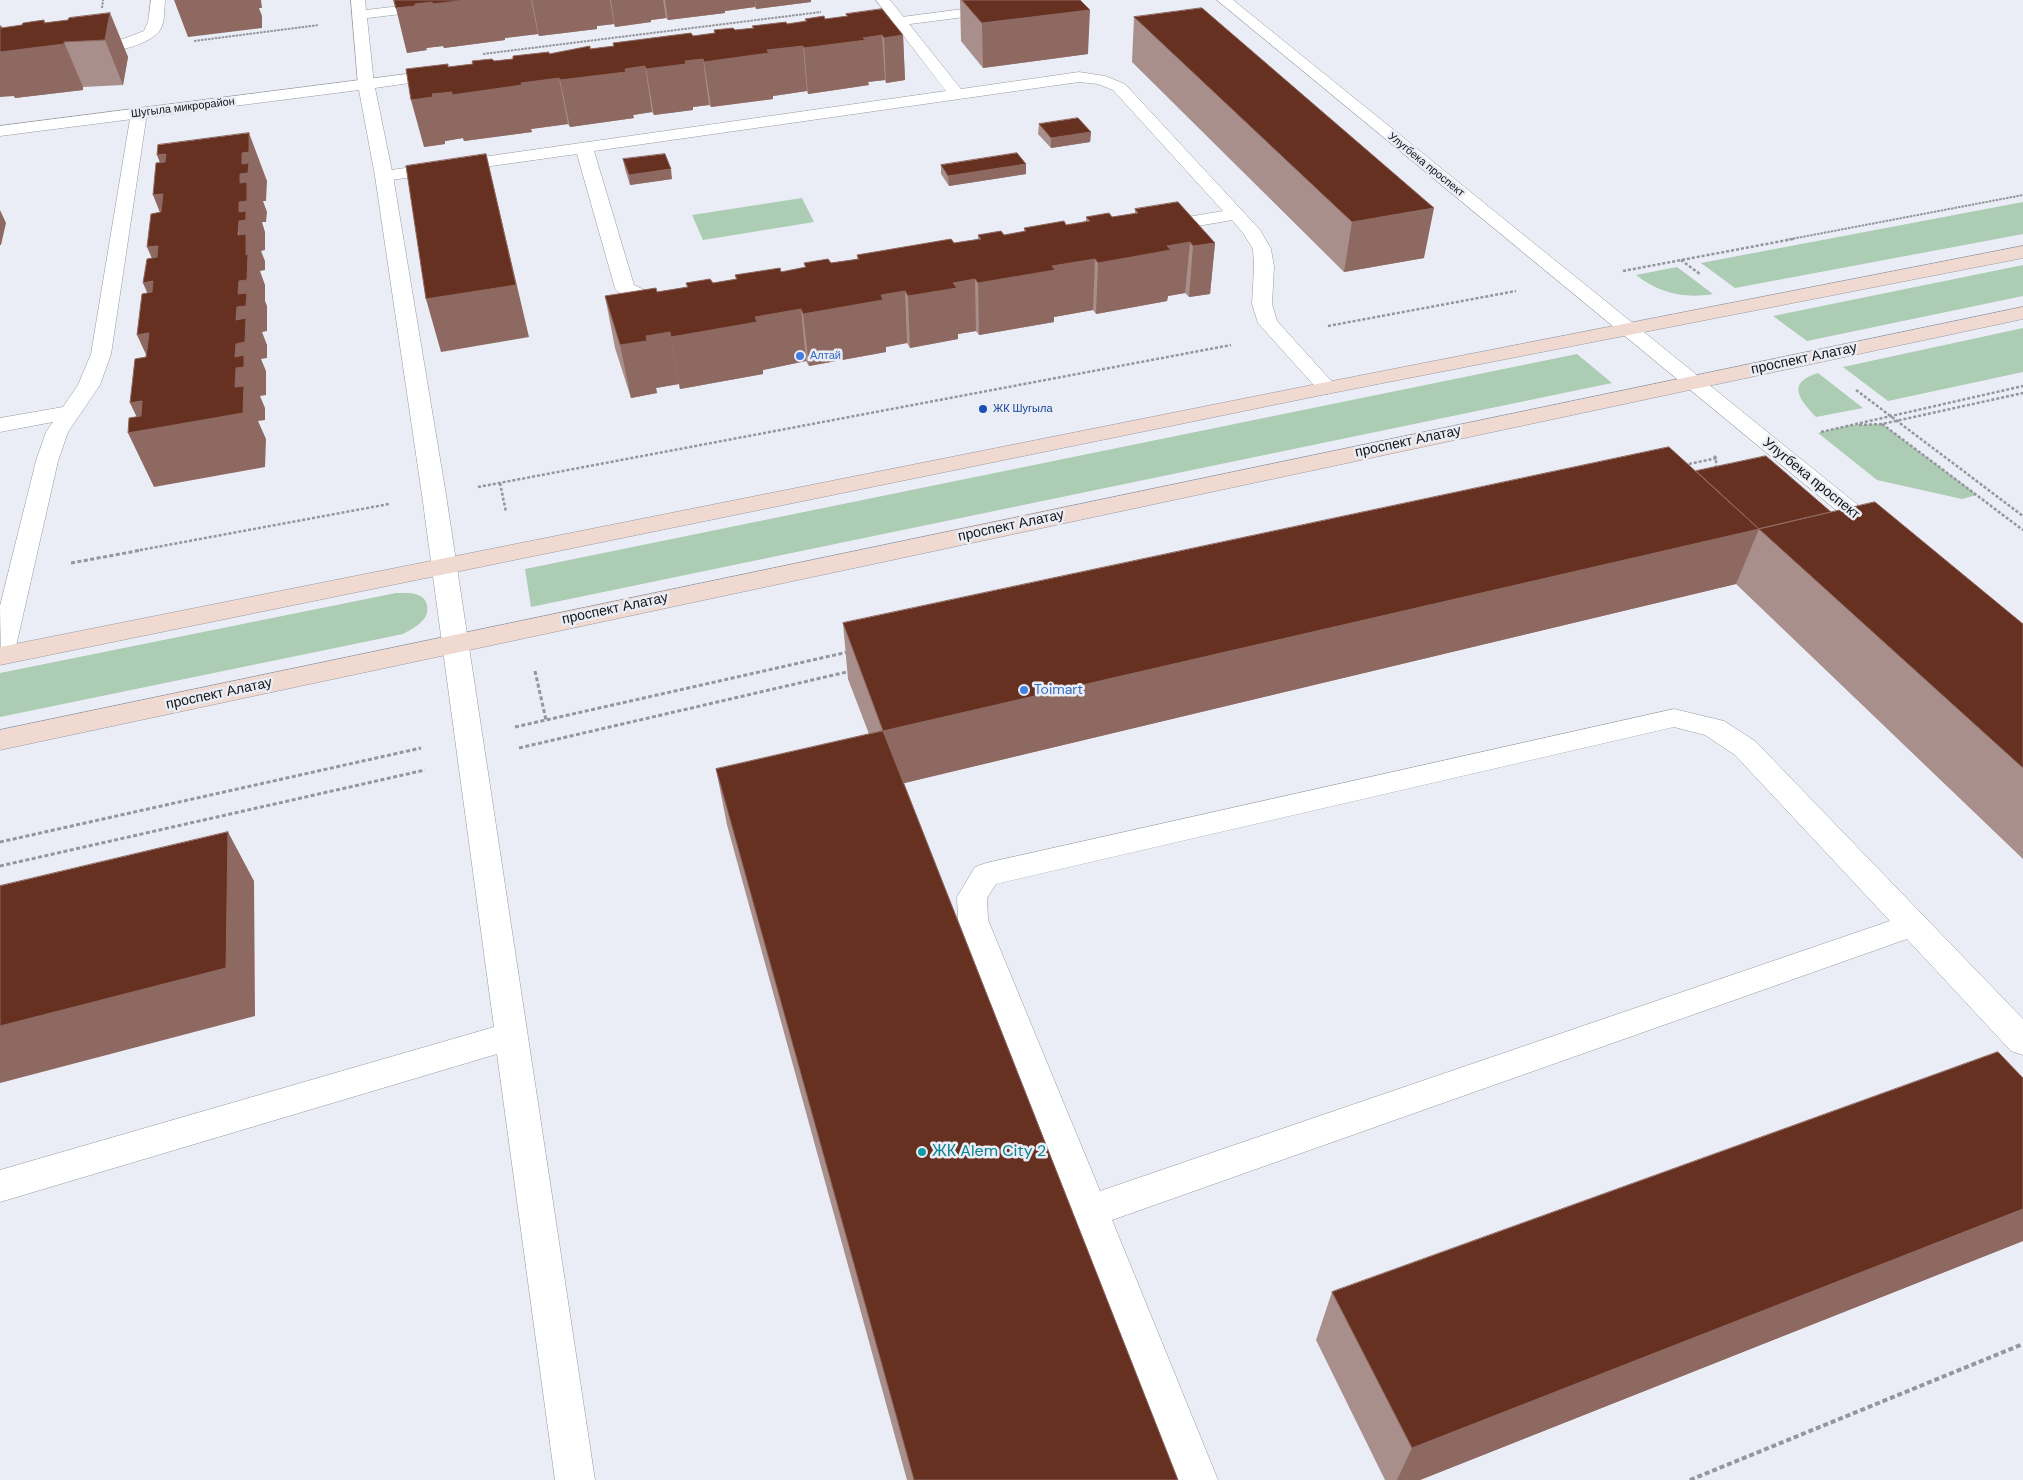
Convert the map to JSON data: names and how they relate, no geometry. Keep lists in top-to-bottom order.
{
  "streets": {
    "main road": ["проспект Алатау"],
    "street": ["Шугыла микрорайон", "Улугбека проспект"]
  },
  "crossings": [
    ["Улугбека проспект", "проспект Алатау"]
  ],
  "places": [
    "Алтай",
    "ЖК Шугыла",
    "Toimart",
    "ЖК Alem City 2"
  ]
}
